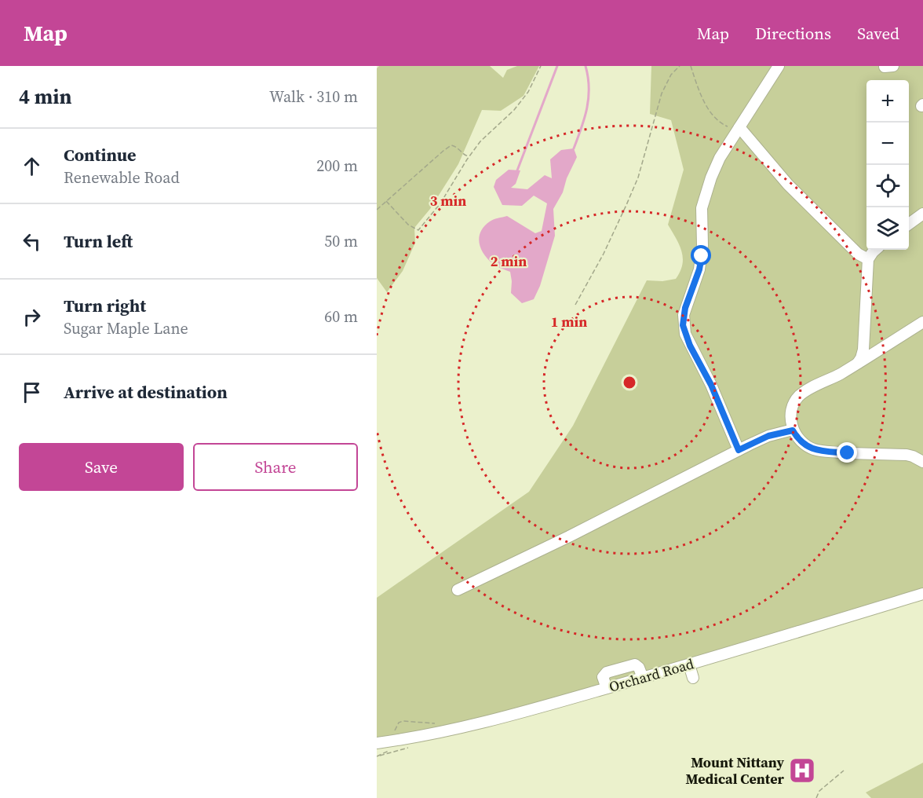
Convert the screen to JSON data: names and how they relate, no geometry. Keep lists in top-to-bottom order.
{
  "streets": {
    "street": ["Orchard Road"]
  },
  "places": {
    "hospital": ["Mount Nittany Medical Center"]
  },
  "page": {
    "header": "Map",
    "nav": ["Map", "Directions", "Saved"],
    "heading": ["4 min", "Walk · 310 m"],
    "map_buttons": ["+", "−"],
    "list": [
      ["Continue", "Renewable Road", "200 m"],
      ["Turn left", "50 m"],
      ["Turn right", "Sugar Maple Lane", "60 m"],
      "Arrive at destination"
    ],
    "buttons": ["Save", "Share"]
  },
  "rings": ["3 min", "2 min", "1 min"]
}
